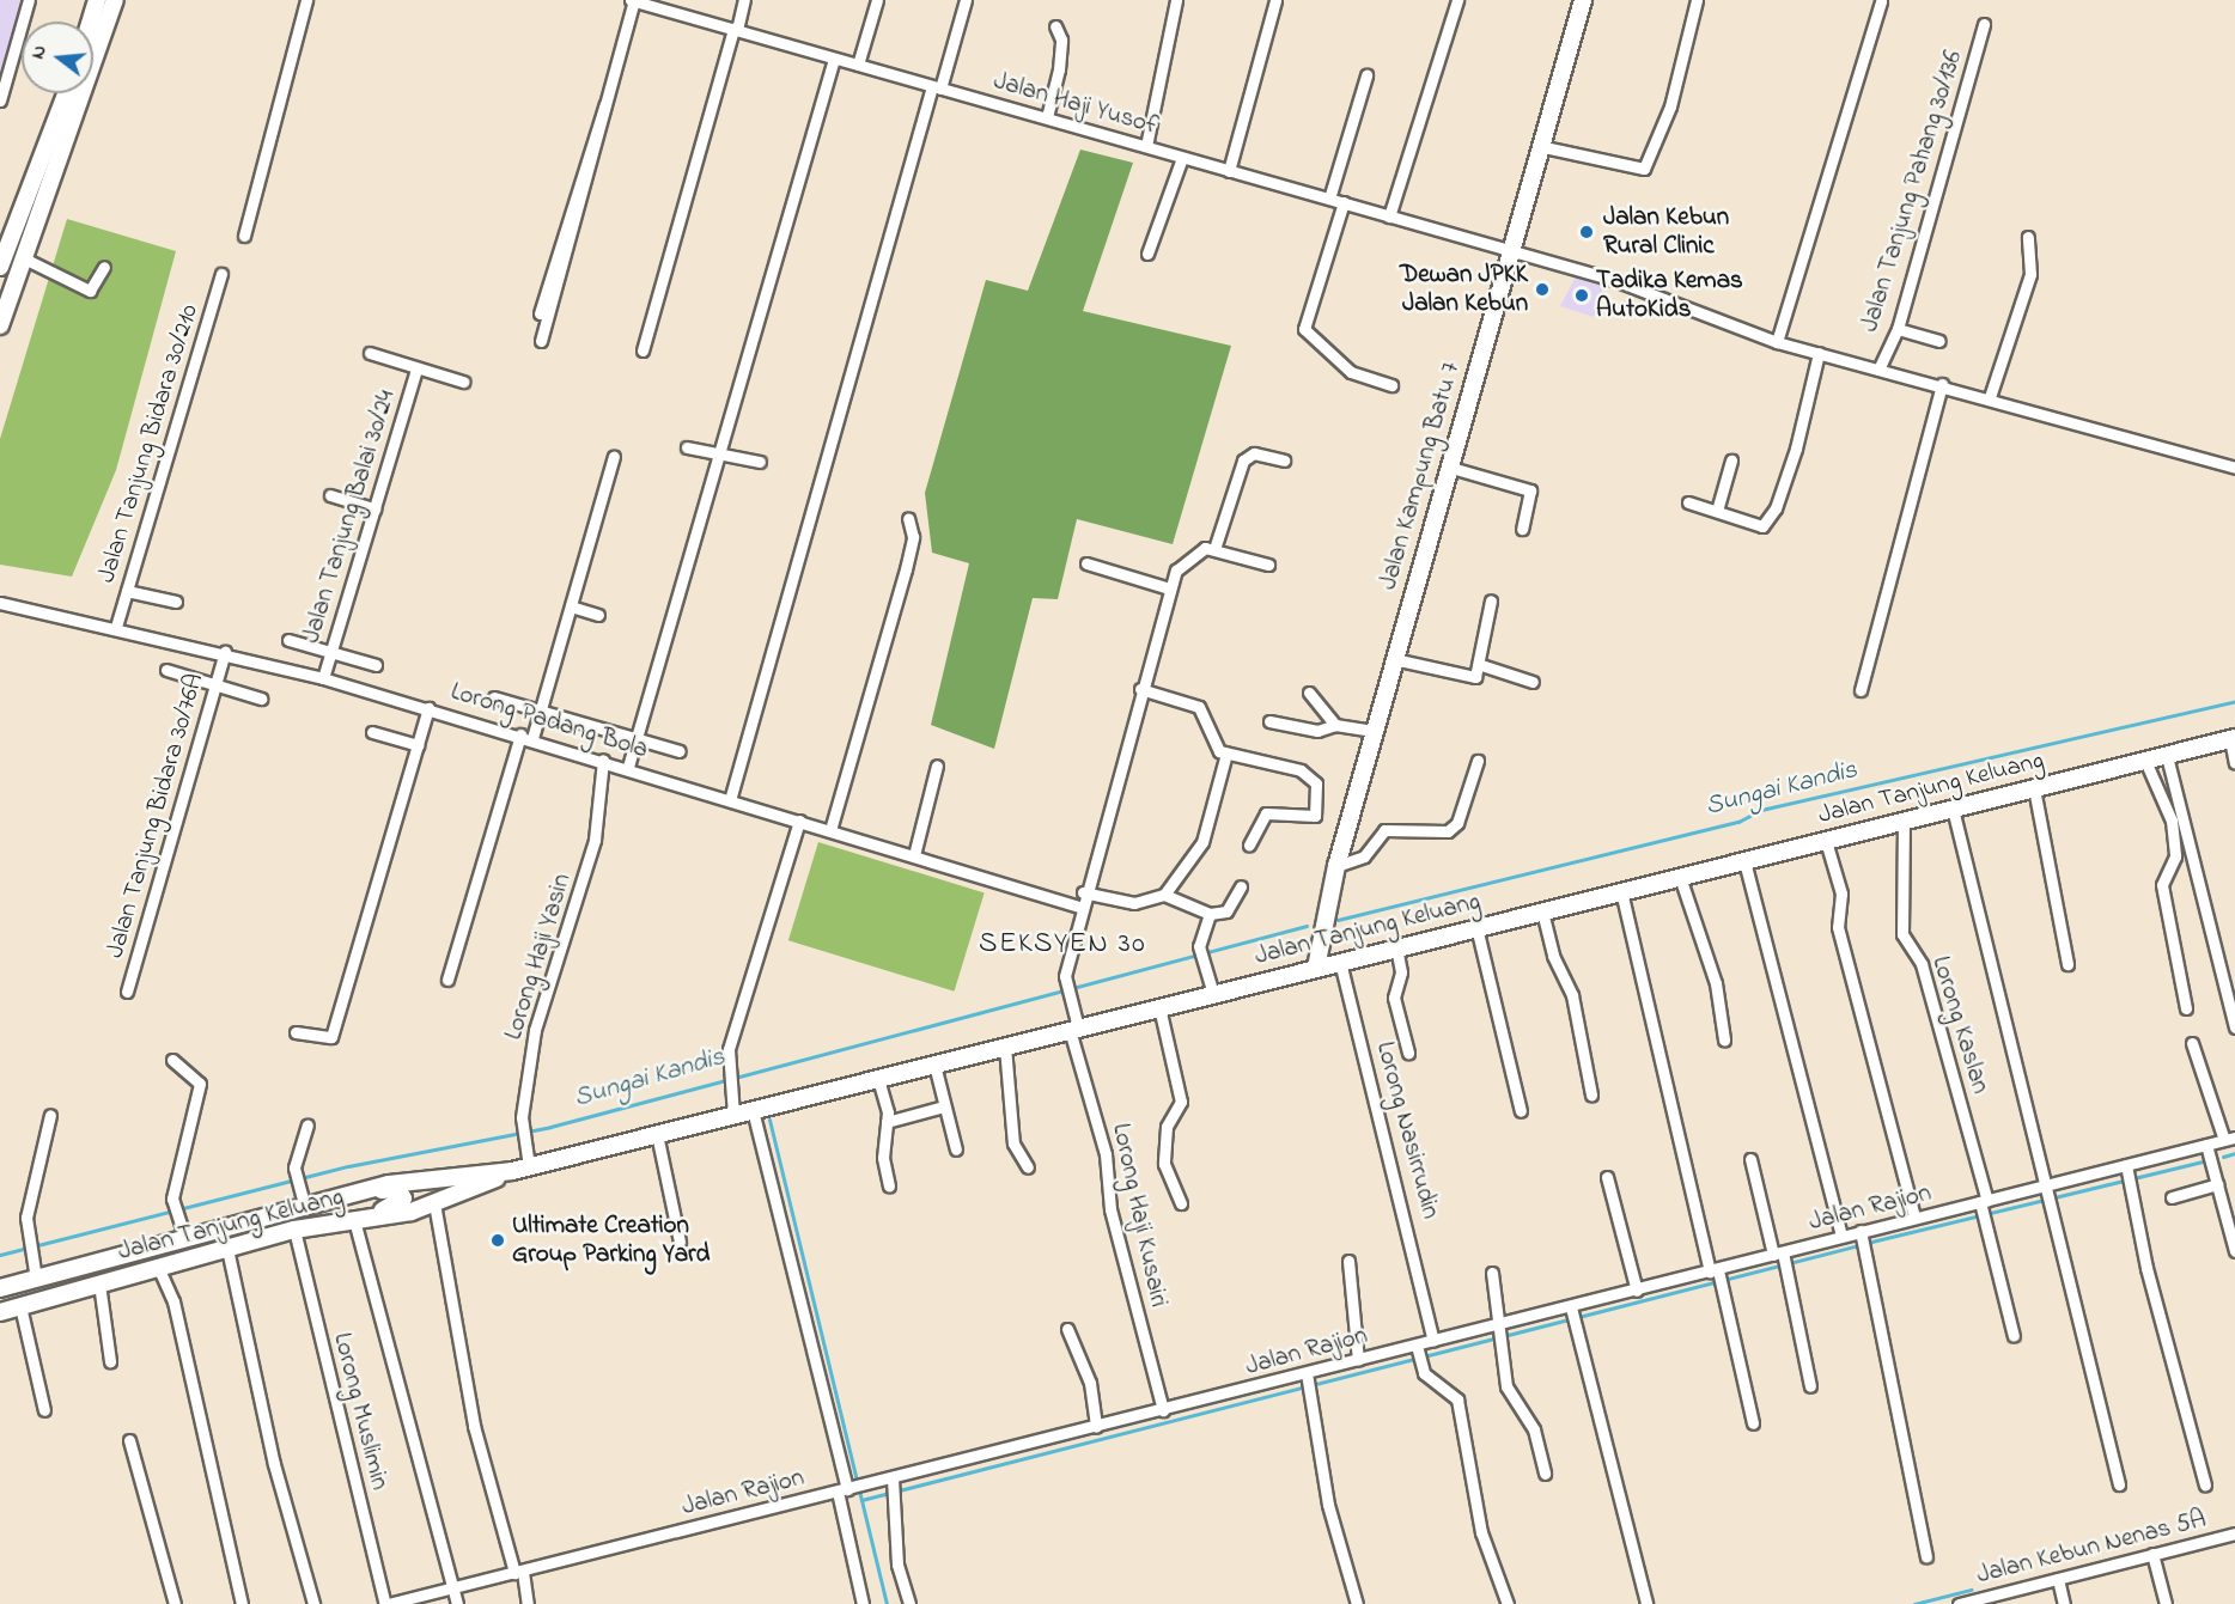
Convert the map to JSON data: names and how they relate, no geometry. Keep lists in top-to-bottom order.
{
  "streets": {
    "main road": ["Jalan Kampung Batu 7", "Jalan Tanjung Keluang"],
    "street": [
      "Jalan Haji Yusof",
      "Jalan Tanjung Pahang 30/136",
      "Jalan Tanjung Bidara 30/210",
      "Jalan Tanjung Balai 30/24",
      "Lorong Padang Bola",
      "Jalan Tanjung Bidara 30/76A",
      "Lorong Haji Yasin",
      "Lorong Kaslan",
      "Lorong Nasirrudin",
      "Jalan Rajion",
      "Lorong Haji Kusairi",
      "Lorong Muslimin",
      "Jalan Kebun Nenas 5A"
    ]
  },
  "crossings": [
    ["Jalan Haji Yusof", "Jalan Tanjung Pahang 30/136"],
    ["Jalan Haji Yusof", "Jalan Kampung Batu 7"],
    ["Jalan Tanjung Bidara 30/210", "Lorong Padang Bola"],
    ["Jalan Kampung Batu 7", "Jalan Tanjung Keluang"],
    ["Jalan Tanjung Balai 30/24", "Lorong Padang Bola"],
    ["Lorong Padang Bola", "Jalan Tanjung Bidara 30/76A"],
    ["Lorong Padang Bola", "Lorong Haji Yasin"],
    ["Lorong Padang Bola", "Lorong Haji Kusairi"],
    ["Jalan Tanjung Keluang", "Lorong Haji Yasin"],
    ["Jalan Tanjung Keluang", "Lorong Kaslan"],
    ["Jalan Tanjung Keluang", "Lorong Nasirrudin"],
    ["Jalan Tanjung Keluang", "Lorong Haji Kusairi"],
    ["Jalan Tanjung Keluang", "Lorong Muslimin"],
    ["Lorong Kaslan", "Jalan Rajion"],
    ["Lorong Nasirrudin", "Jalan Rajion"],
    ["Jalan Rajion", "Lorong Haji Kusairi"],
    ["Jalan Rajion", "Lorong Muslimin"]
  ],
  "districts": ["SEKSYEN 30"],
  "water": ["Sungai Kandis"],
  "places": [
    "Jalan Kebun Rural Clinic",
    "Dewan JPKK Jalan Kebun",
    "Tadika Kemas AutoKids",
    "Ultimate Creation Group Parking Yard"
  ],
  "north": "left"
}
